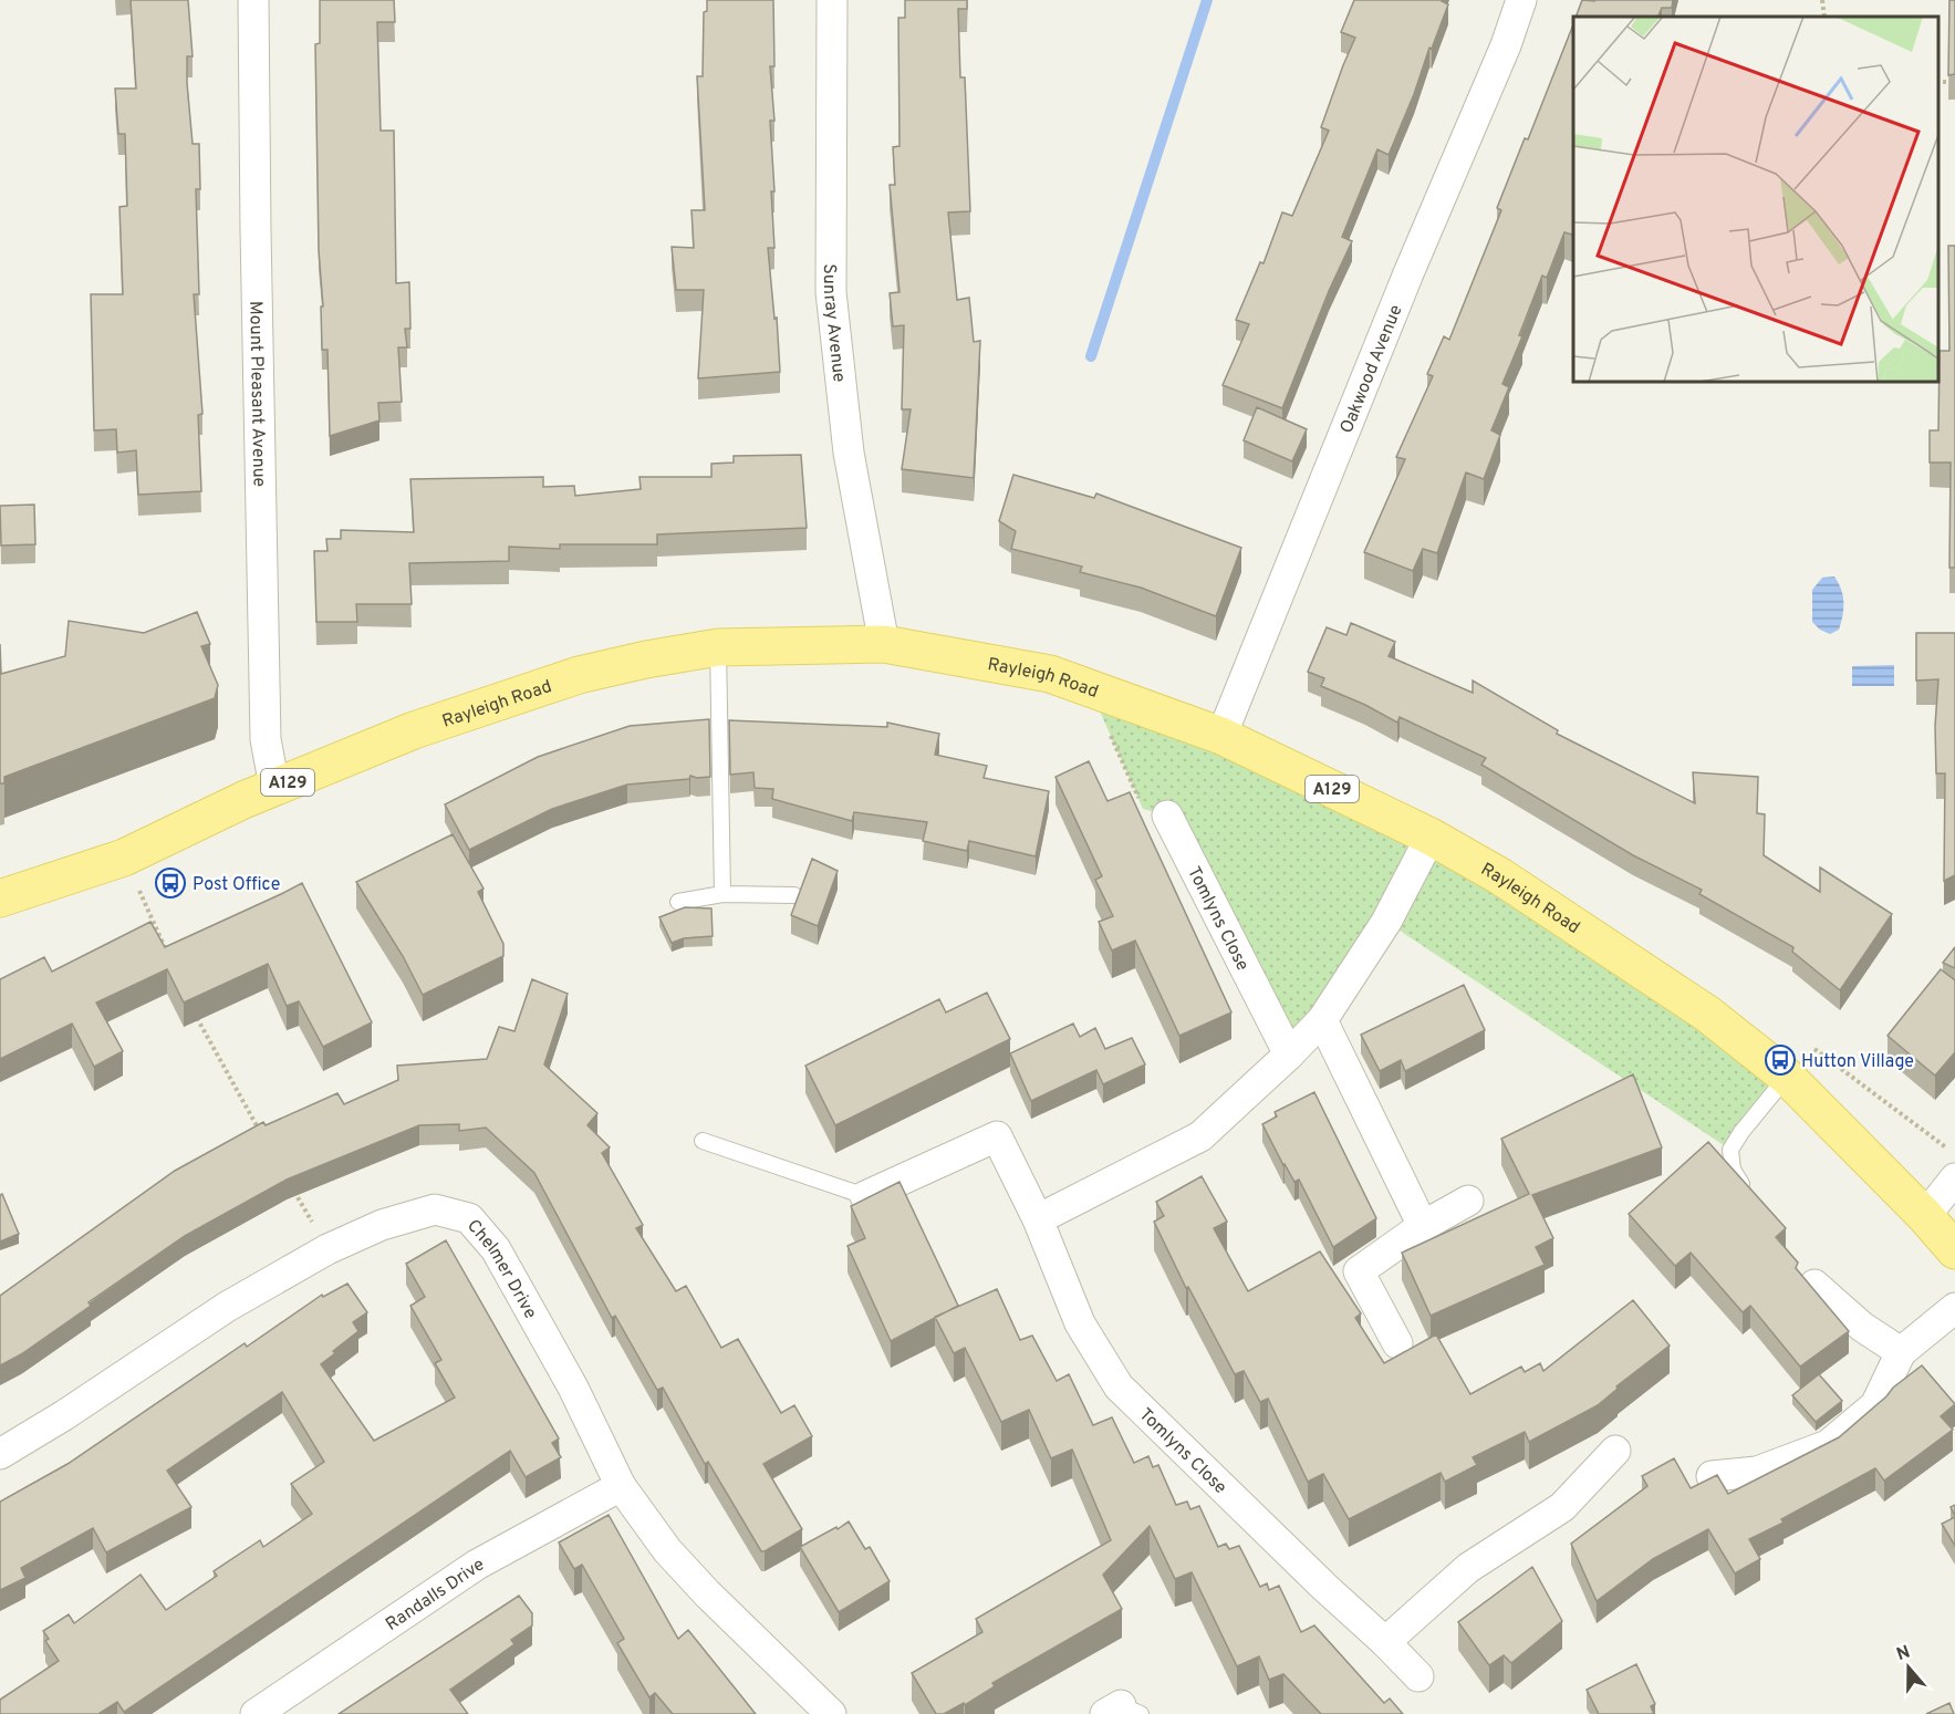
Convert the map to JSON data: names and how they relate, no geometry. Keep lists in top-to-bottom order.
{
  "streets": {
    "main road": ["Rayleigh Road", "A129"],
    "street": [
      "Sunray Avenue",
      "Oakwood Avenue",
      "Mount Pleasant Avenue",
      "Tomlyns Close",
      "Chelmer Drive",
      "Randalls Drive"
    ]
  },
  "crossings": [
    ["Sunray Avenue", "Rayleigh Road"],
    ["Oakwood Avenue", "Rayleigh Road"],
    ["Mount Pleasant Avenue", "Rayleigh Road"],
    ["Chelmer Drive", "Randalls Drive"]
  ],
  "places": {
    "bus stop": ["Post Office", "Hutton Village"]
  },
  "north": "top"
}
